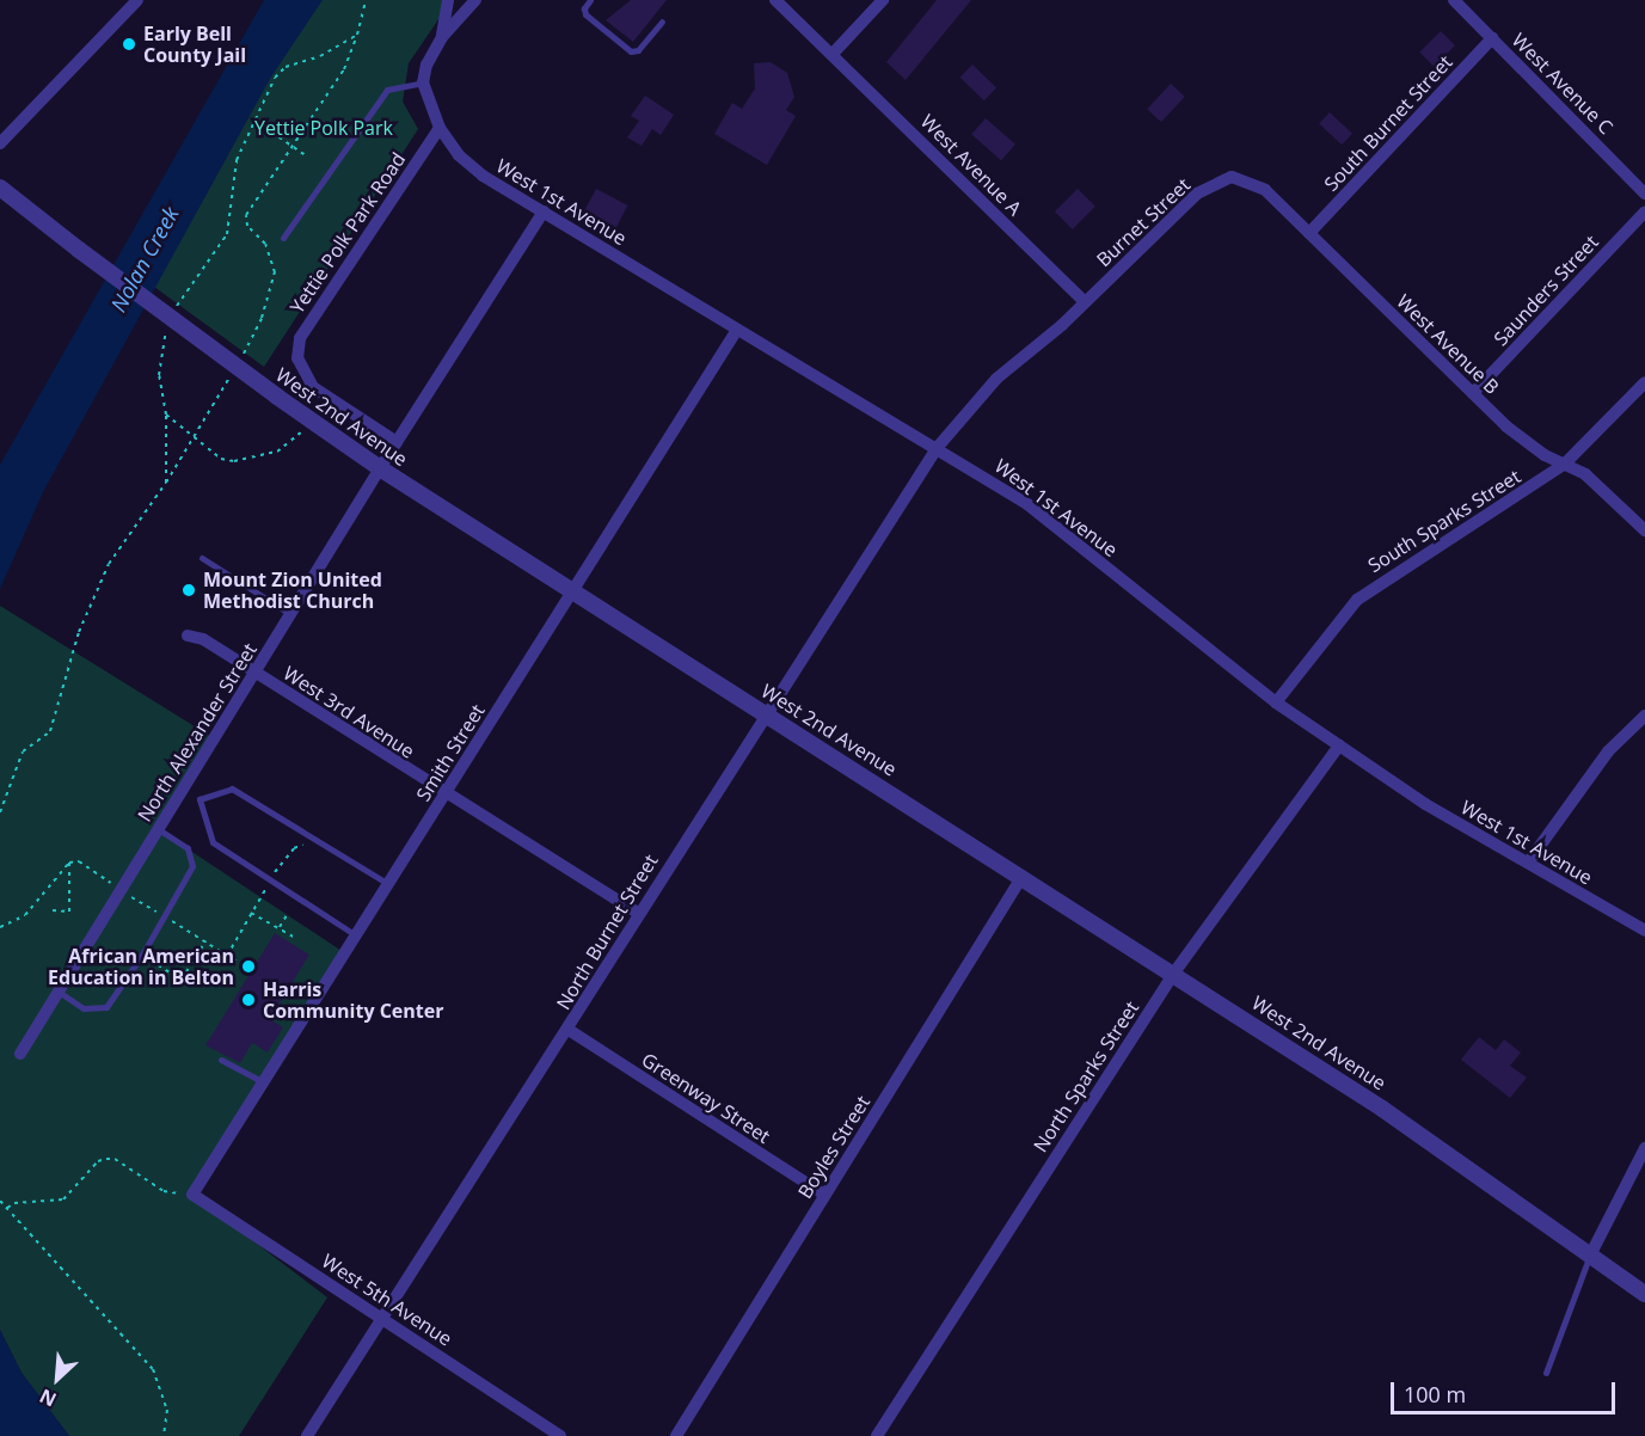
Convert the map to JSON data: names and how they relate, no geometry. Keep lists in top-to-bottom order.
{
  "streets": {
    "street": [
      "West Avenue C",
      "South Burnet Street",
      "West Avenue A",
      "West 1st Avenue",
      "Burnet Street",
      "Yettie Polk Park Road",
      "Saunders Street",
      "West Avenue B",
      "West 2nd Avenue",
      "South Sparks Street",
      "West 3rd Avenue",
      "North Alexander Street",
      "Smith Street",
      "North Burnet Street",
      "North Sparks Street",
      "Greenway Street",
      "Boyles Street",
      "West 5th Avenue"
    ]
  },
  "crossings": [
    ["West Avenue C", "South Burnet Street"],
    ["South Burnet Street", "West Avenue B"],
    ["West Avenue A", "Burnet Street"],
    ["West 1st Avenue", "Yettie Polk Park Road"],
    ["West 1st Avenue", "South Sparks Street"],
    ["West 1st Avenue", "North Alexander Street"],
    ["West 1st Avenue", "Smith Street"],
    ["West 1st Avenue", "North Burnet Street"],
    ["West 1st Avenue", "North Sparks Street"],
    ["Burnet Street", "West Avenue B"],
    ["Yettie Polk Park Road", "North Alexander Street"],
    ["Saunders Street", "West Avenue B"],
    ["West Avenue B", "South Sparks Street"],
    ["West 2nd Avenue", "North Alexander Street"],
    ["West 2nd Avenue", "Smith Street"],
    ["West 2nd Avenue", "North Burnet Street"],
    ["West 2nd Avenue", "North Sparks Street"],
    ["West 2nd Avenue", "Boyles Street"],
    ["West 3rd Avenue", "North Alexander Street"],
    ["West 3rd Avenue", "Smith Street"],
    ["West 3rd Avenue", "North Burnet Street"],
    ["Smith Street", "West 5th Avenue"],
    ["North Burnet Street", "Greenway Street"],
    ["North Burnet Street", "West 5th Avenue"],
    ["Greenway Street", "Boyles Street"]
  ],
  "water": ["Nolan Creek"],
  "parks": ["Yettie Polk Park"],
  "places": [
    "Early Bell County Jail",
    "Mount Zion United Methodist Church",
    "African American Education in Belton",
    "Harris Community Center"
  ],
  "scale_bar": "100 m",
  "north": "bottom left"
}
